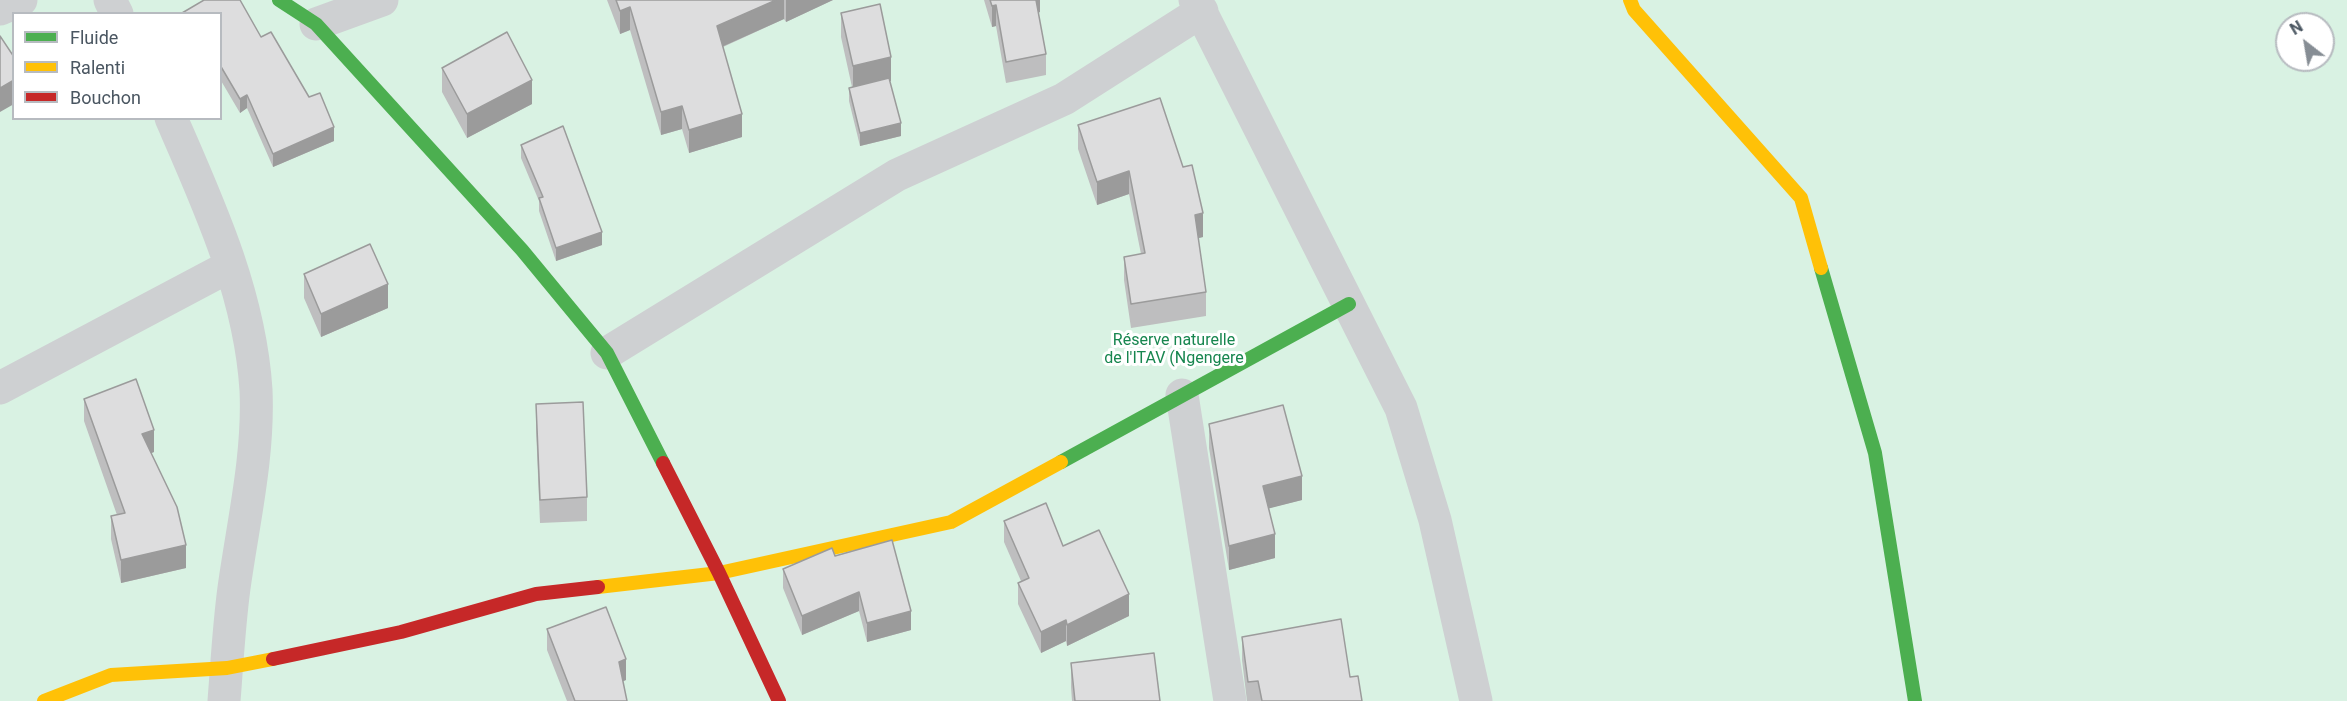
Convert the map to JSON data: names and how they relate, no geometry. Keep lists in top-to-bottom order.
{
  "parks": ["Réserve naturelle de l'ITAV (Ngengere"],
  "legend": ["Fluide", "Ralenti", "Bouchon"],
  "north": "top left"
}
